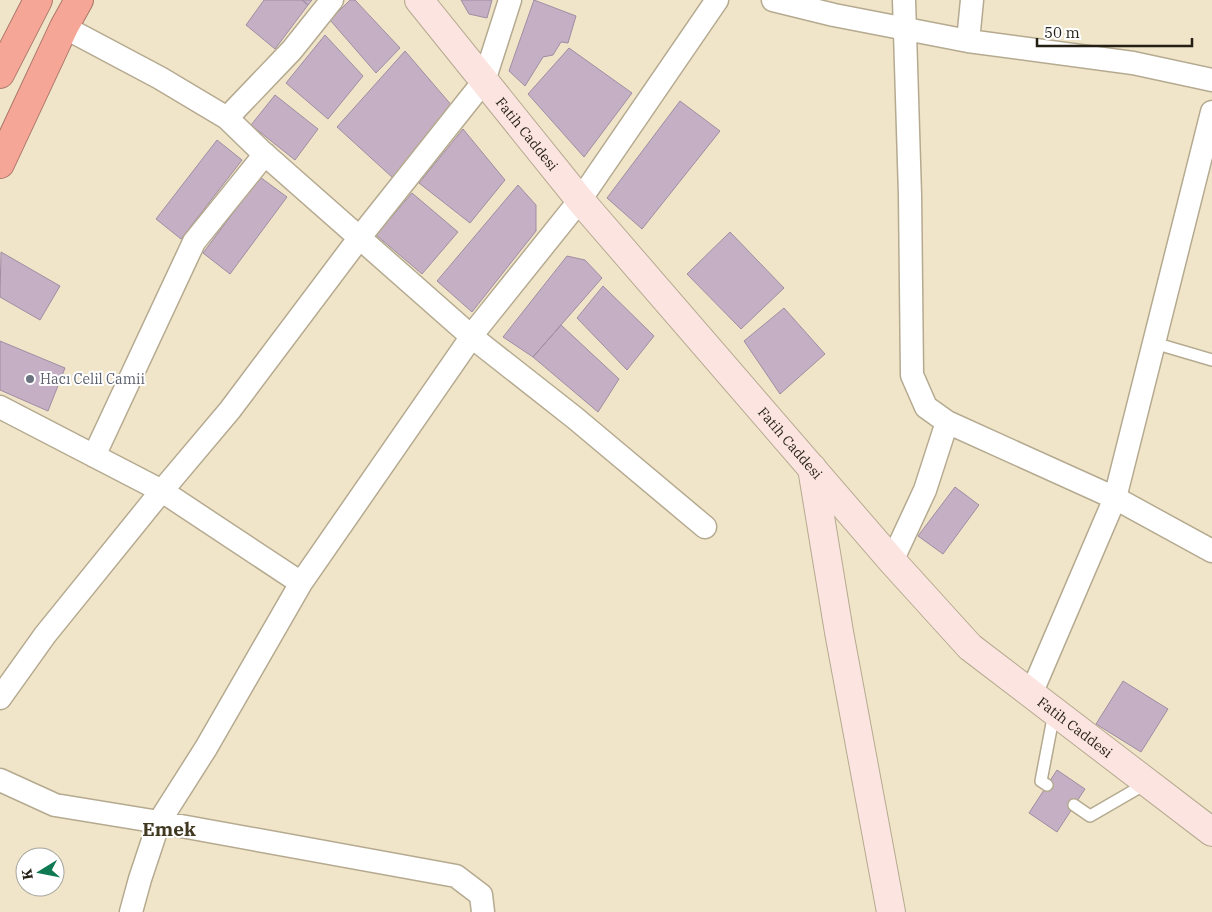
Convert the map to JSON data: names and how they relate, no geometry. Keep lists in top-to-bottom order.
{
  "streets": {
    "street": ["Fatih Caddesi"]
  },
  "districts": ["Emek"],
  "places": ["Hacı Celil Camii"],
  "scale_bar": "50 m",
  "north": "left"
}
